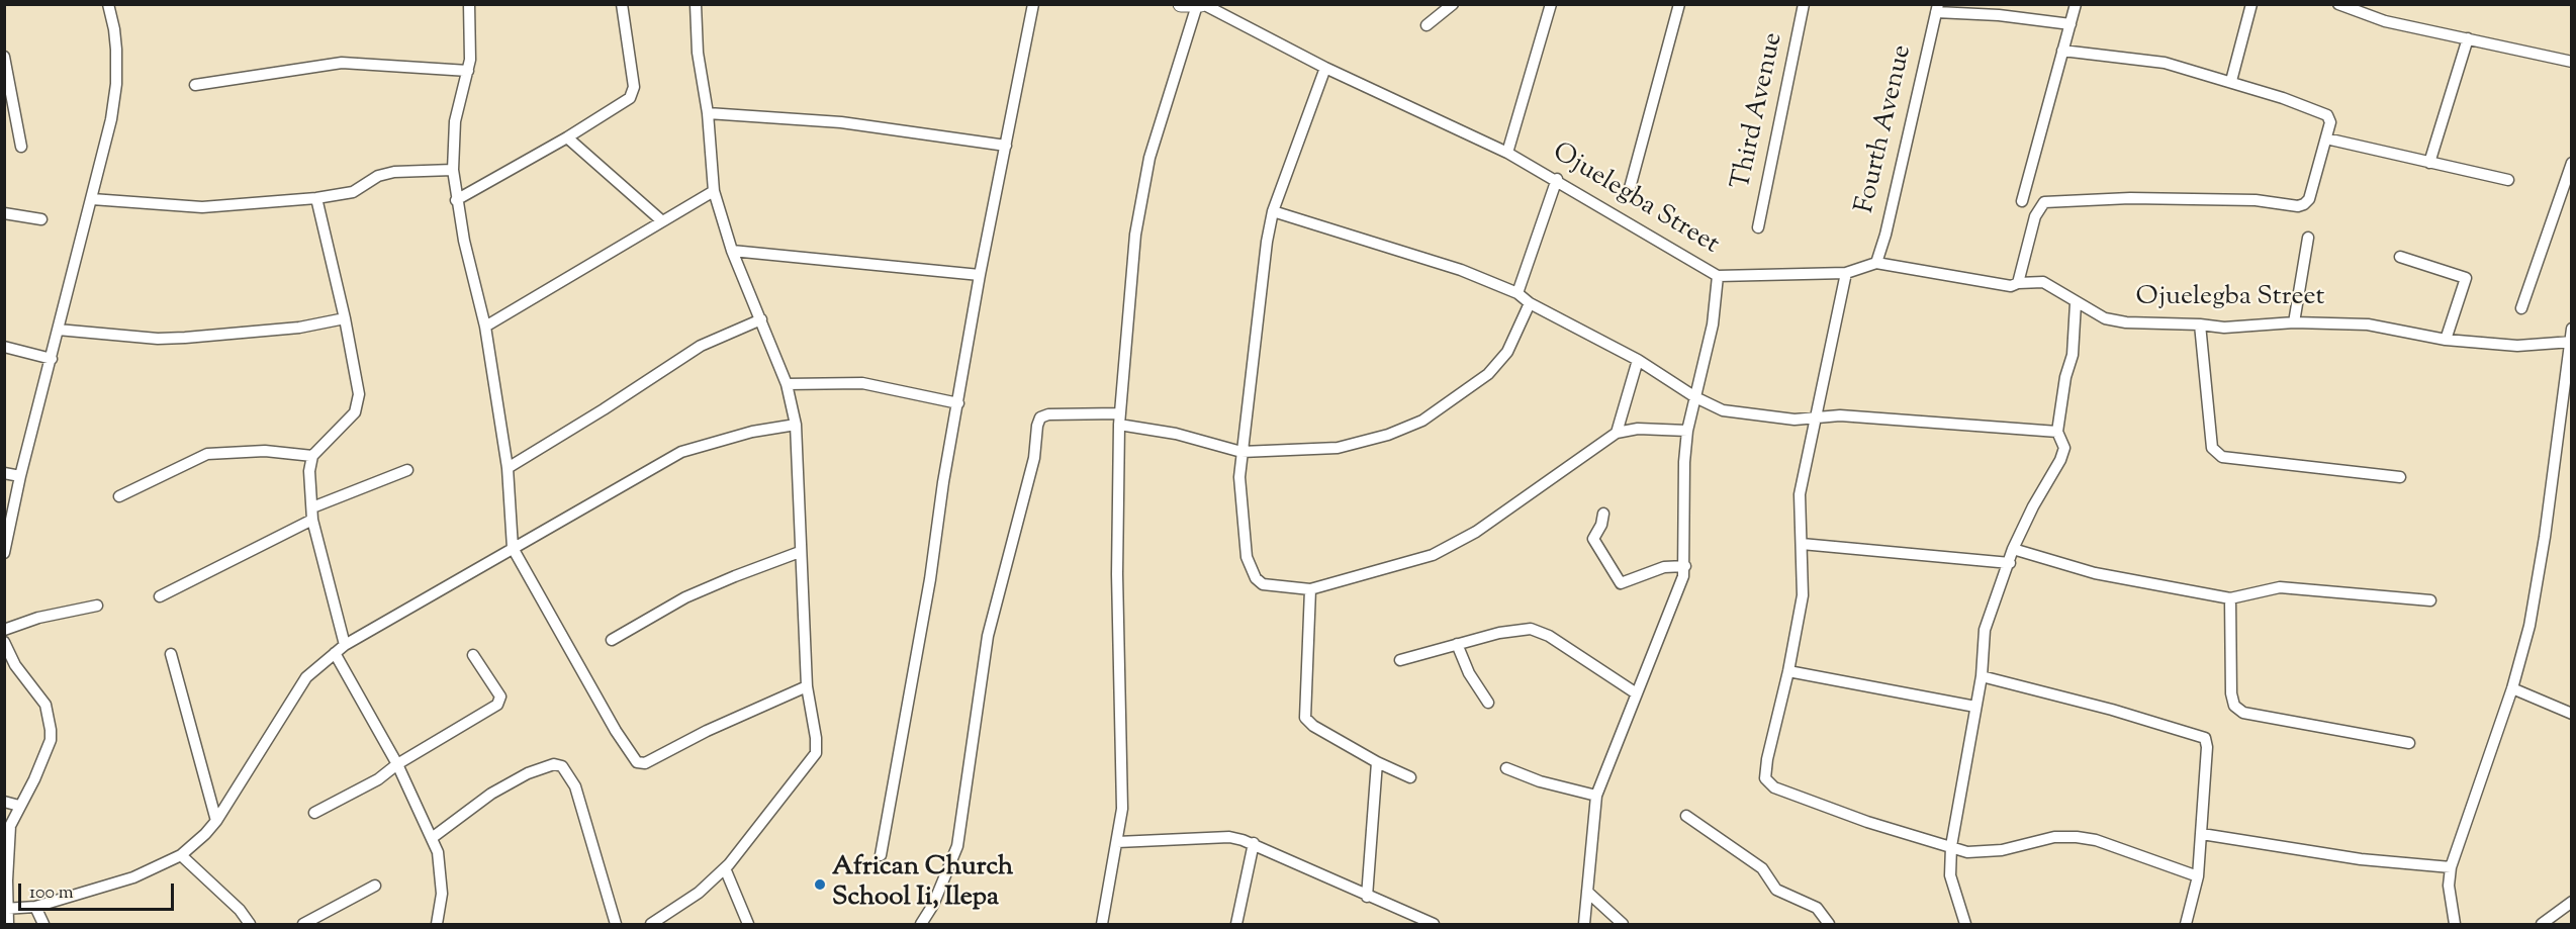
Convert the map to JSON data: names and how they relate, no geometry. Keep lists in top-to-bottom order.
{
  "streets": {
    "street": ["Third Avenue", "Fourth Avenue", "Ojuelegba Street"]
  },
  "crossings": [
    ["Fourth Avenue", "Ojuelegba Street"]
  ],
  "places": ["African Church School Ii, Ilepa"],
  "scale_bar": "100 m"
}
